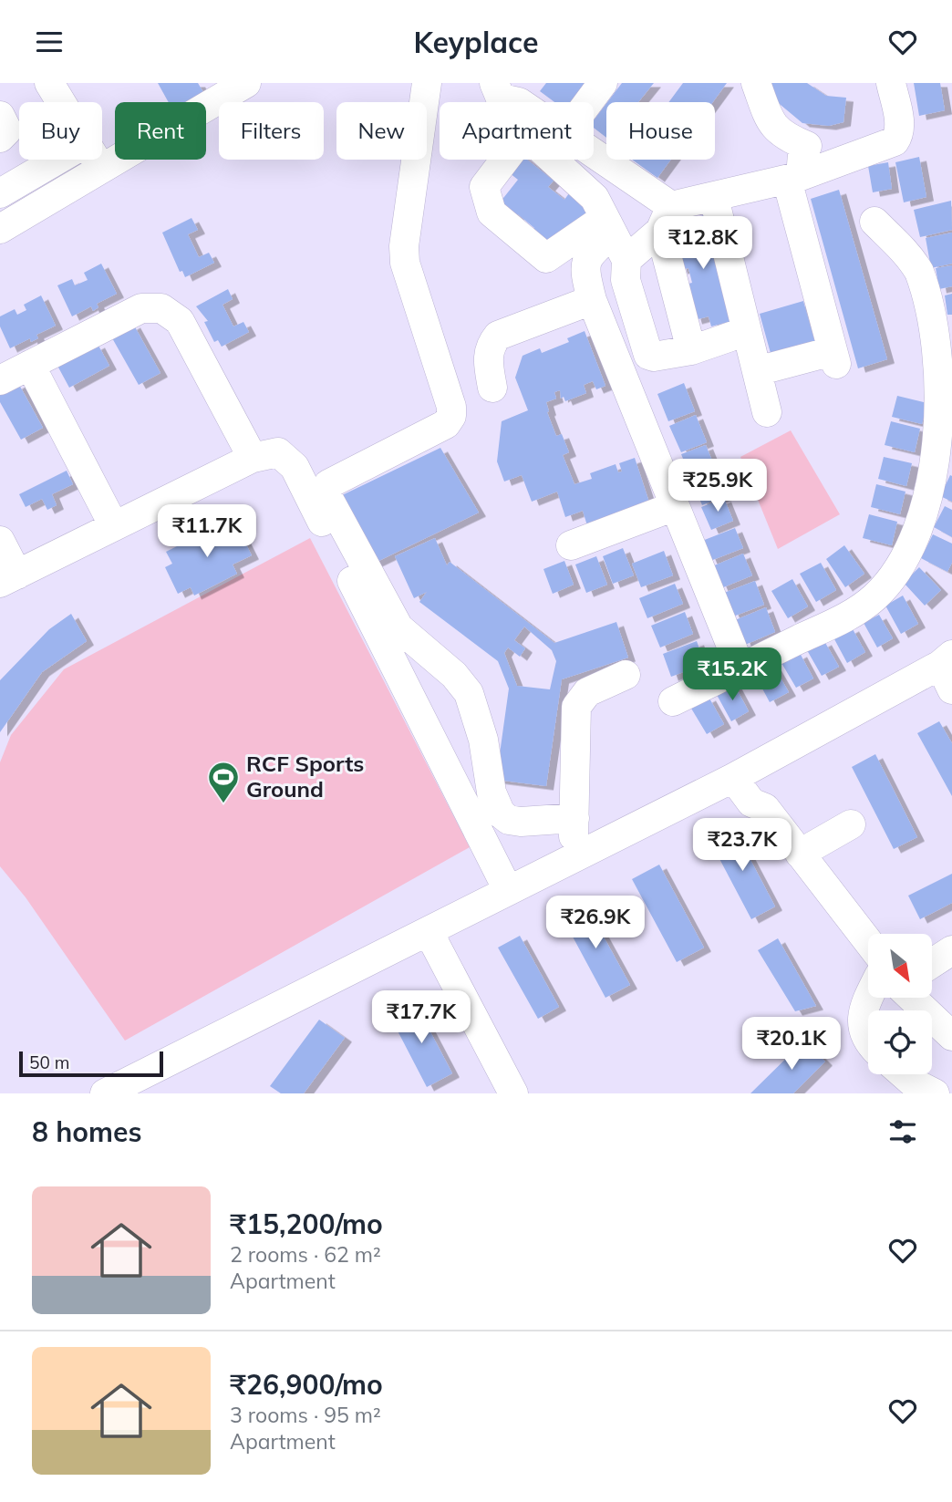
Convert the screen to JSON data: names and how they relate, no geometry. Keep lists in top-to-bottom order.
{
  "places": {
    "sports": ["RCF Sports Ground"]
  },
  "scale_bar": "50 m",
  "north": "bottom right",
  "page": {
    "header": "Keyplace",
    "chip": [
      "Buy",
      "Rent",
      "Filters",
      "New",
      "Apartment",
      "House"
    ],
    "price": [
      "₹12.8K",
      "₹25.9K",
      "₹11.7K",
      "₹15.2K",
      "₹23.7K",
      "₹26.9K",
      "₹17.7K",
      "₹20.1K"
    ],
    "scale": "50 m",
    "heading": "8 homes",
    "list": [
      {
        "name": "₹15,200/mo",
        "note": "2 rooms · 62 m² · Apartment"
      },
      {
        "name": "₹26,900/mo",
        "note": "3 rooms · 95 m² · Apartment"
      }
    ]
  }
}
